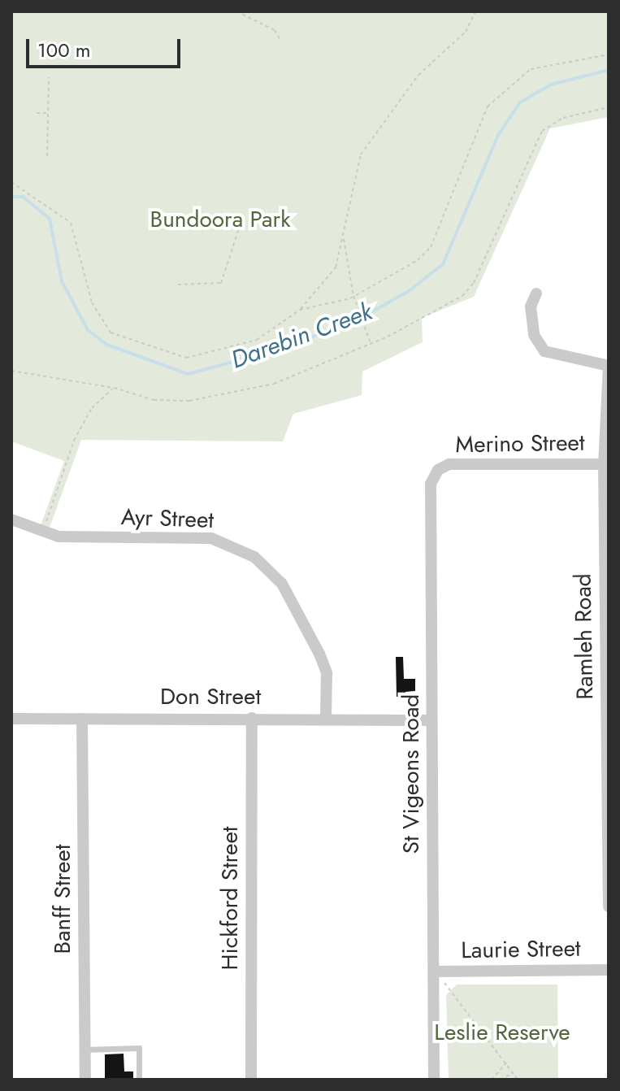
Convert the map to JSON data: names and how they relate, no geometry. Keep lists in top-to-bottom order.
{
  "streets": {
    "street": [
      "Merino Street",
      "Ayr Street",
      "Ramleh Road",
      "Don Street",
      "St Vigeons Road",
      "Hickford Street",
      "Banff Street",
      "Laurie Street"
    ]
  },
  "crossings": [
    ["Merino Street", "Ramleh Road"],
    ["Merino Street", "St Vigeons Road"],
    ["Ayr Street", "Don Street"],
    ["Don Street", "St Vigeons Road"],
    ["Don Street", "Hickford Street"],
    ["Don Street", "Banff Street"],
    ["St Vigeons Road", "Laurie Street"]
  ],
  "water": ["Darebin Creek"],
  "parks": ["Bundoora Park", "Leslie Reserve"],
  "scale_bar": "100 m"
}
